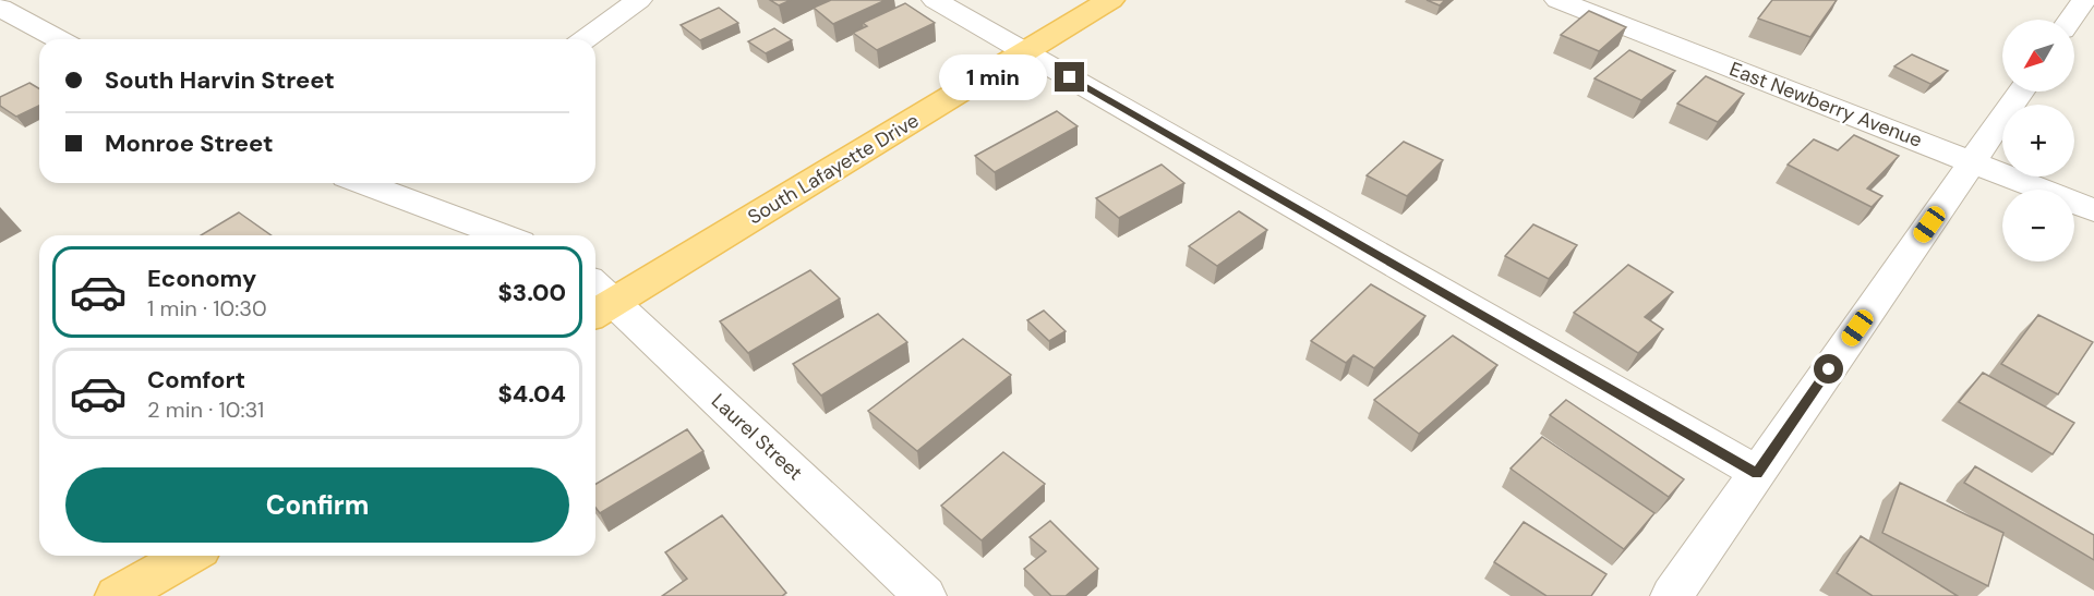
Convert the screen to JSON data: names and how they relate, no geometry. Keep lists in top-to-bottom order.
{
  "streets": {
    "main road": ["South Lafayette Drive"],
    "street": ["East Newberry Avenue", "Laurel Street"]
  },
  "crossings": [
    ["South Lafayette Drive", "Laurel Street"]
  ],
  "north": "bottom left",
  "page": {
    "map_buttons": ["+", "−"],
    "banner": ["South Harvin Street", "Monroe Street"],
    "bubble": "1 min",
    "list": [
      {
        "name": "Economy",
        "note": "1 min · 10:30",
        "value": "$3.00"
      },
      {
        "name": "Comfort",
        "note": "2 min · 10:31",
        "value": "$4.04"
      }
    ],
    "buttons": "Confirm"
  }
}
